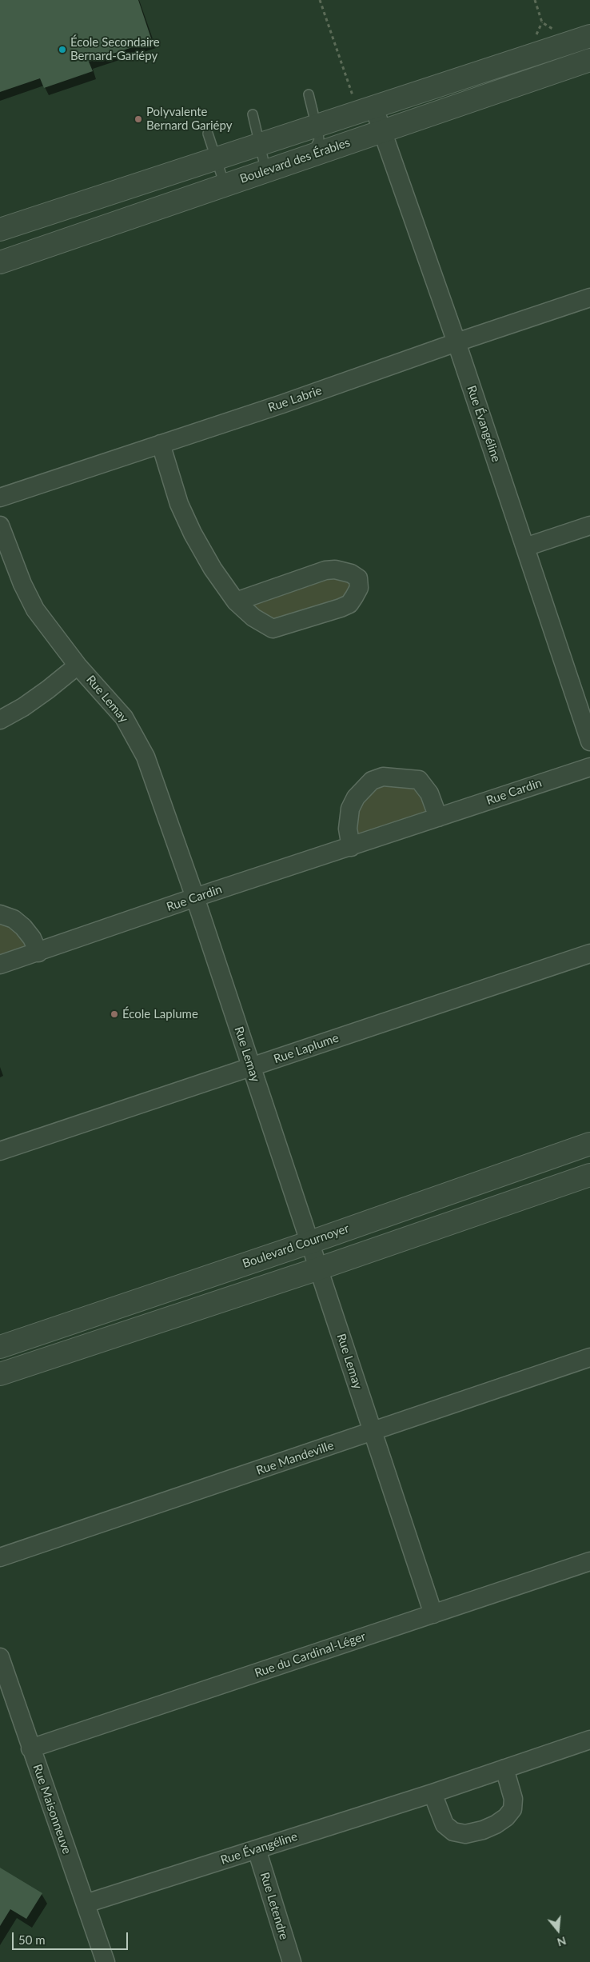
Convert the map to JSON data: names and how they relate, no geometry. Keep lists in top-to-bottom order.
{
  "streets": {
    "street": [
      "Boulevard des Érables",
      "Rue Labrie",
      "Rue Évangéline",
      "Rue Lemay",
      "Rue Cardin",
      "Rue Laplume",
      "Boulevard Cournoyer",
      "Rue Mandeville",
      "Rue du Cardinal-Léger",
      "Rue Maisonneuve",
      "Rue Letendre"
    ]
  },
  "crossings": [
    ["Boulevard des Érables", "Rue Évangéline"],
    ["Rue Labrie", "Rue Évangéline"],
    ["Rue Évangéline", "Rue Maisonneuve"],
    ["Rue Évangéline", "Rue Letendre"],
    ["Rue Lemay", "Rue Cardin"],
    ["Rue Lemay", "Rue Laplume"],
    ["Rue Lemay", "Boulevard Cournoyer"],
    ["Rue Lemay", "Rue Mandeville"],
    ["Rue Lemay", "Rue du Cardinal-Léger"],
    ["Rue du Cardinal-Léger", "Rue Maisonneuve"]
  ],
  "places": ["École Secondaire Bernard-Gariépy", "Polyvalente Bernard Gariépy", "École Laplume"],
  "scale_bar": "50 m",
  "north": "bottom"
}
